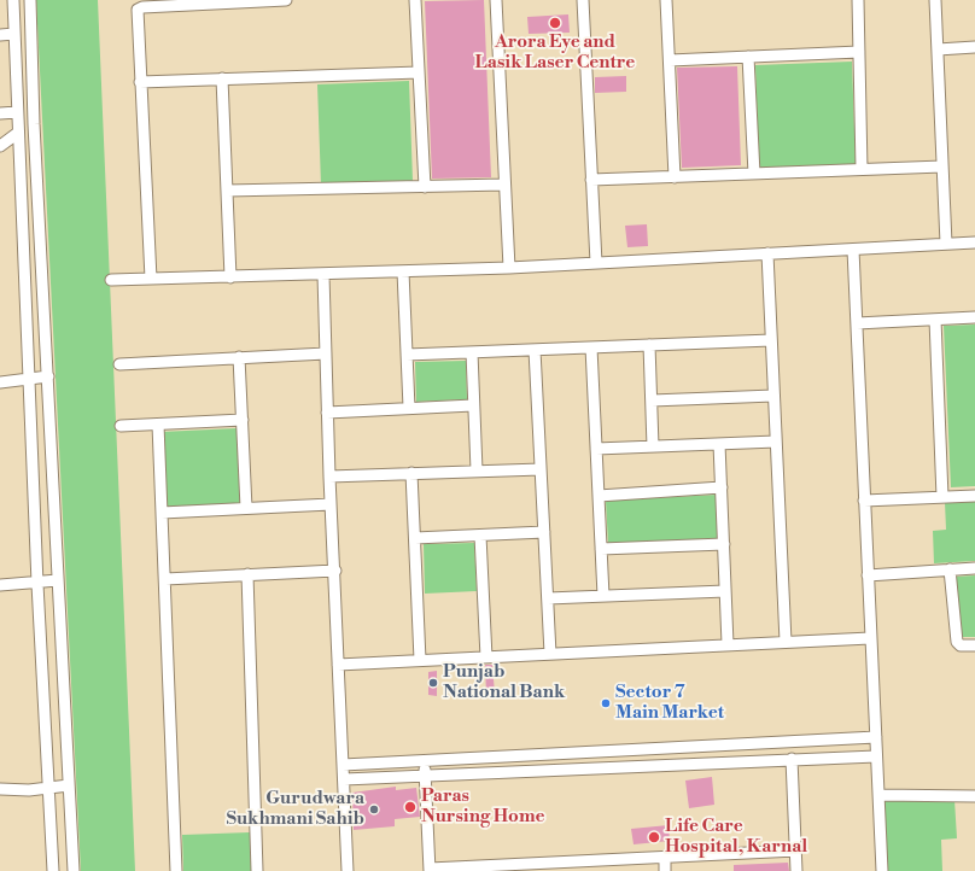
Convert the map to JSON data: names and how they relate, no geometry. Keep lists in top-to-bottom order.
{
  "places": [
    "Arora Eye and Lasik Laser Centre",
    "Punjab National Bank",
    "Sector 7 Main Market",
    "Paras Nursing Home",
    "Gurudwara Sukhmani Sahib",
    "Life Care Hospital, Karnal"
  ]
}
